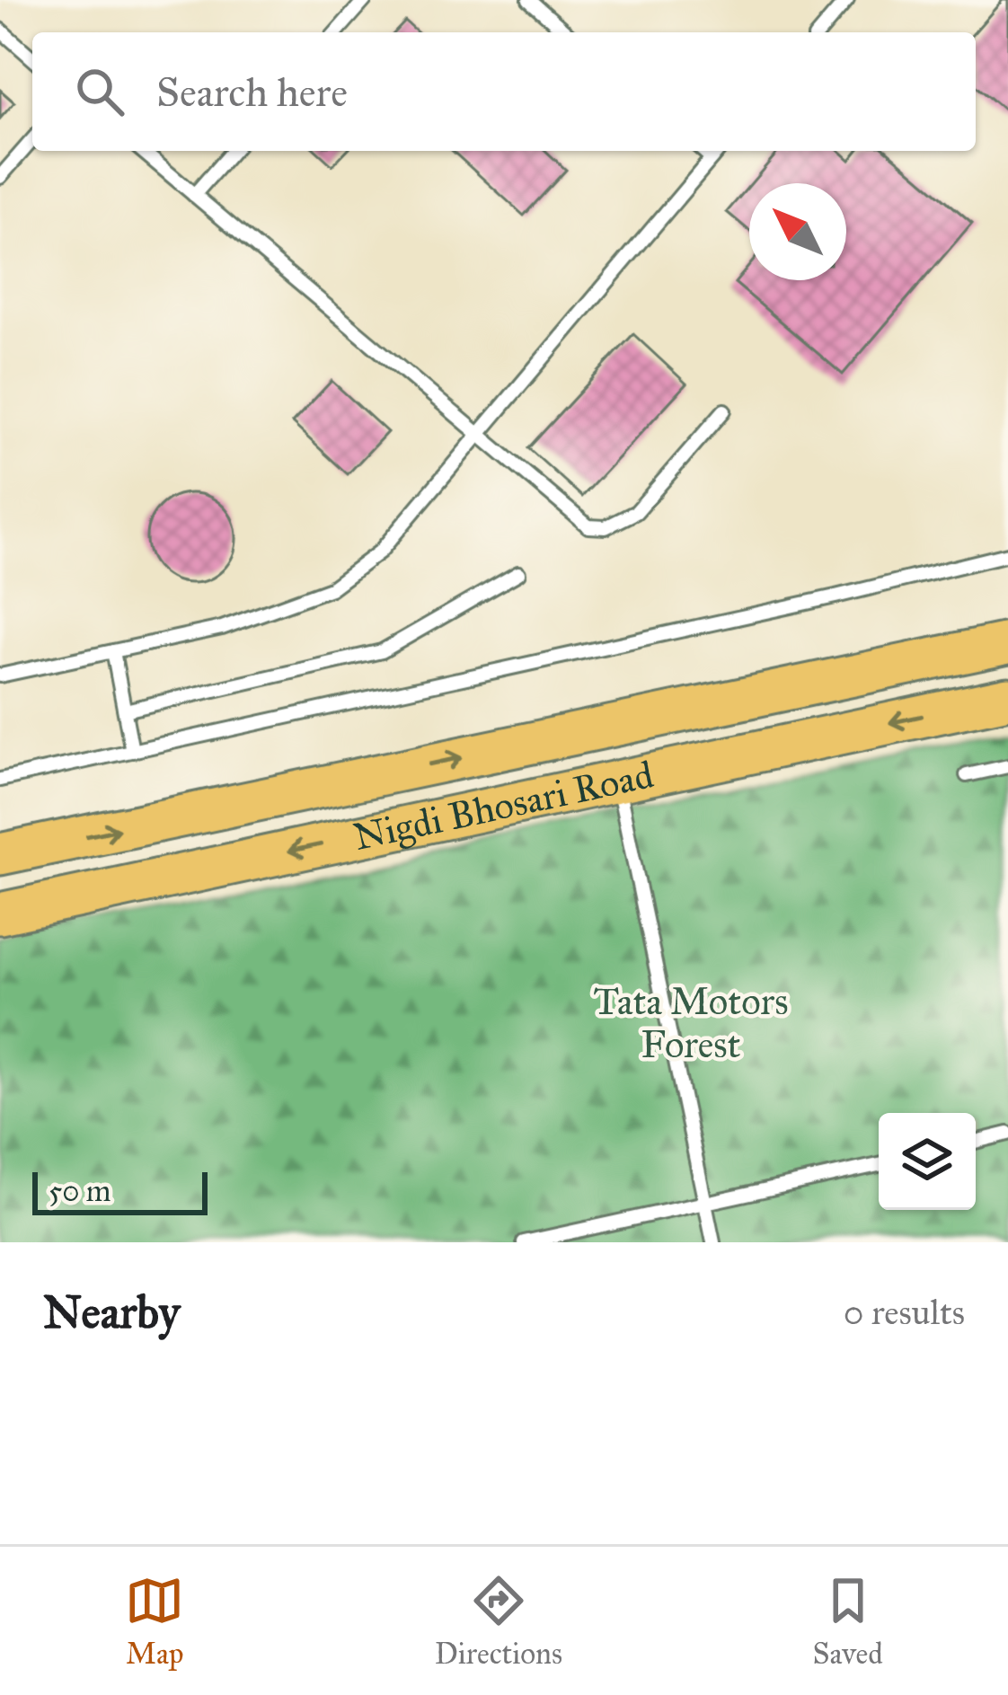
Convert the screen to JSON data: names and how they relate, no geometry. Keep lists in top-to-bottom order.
{
  "streets": {
    "main road": ["Nigdi Bhosari Road"]
  },
  "parks": ["Tata Motors Forest"],
  "scale_bar": "50 m",
  "north": "top left",
  "page": {
    "search": "Search here",
    "scale": "50 m",
    "heading": ["Nearby", "0 results"],
    "nav": ["Map", "Directions", "Saved"]
  }
}
